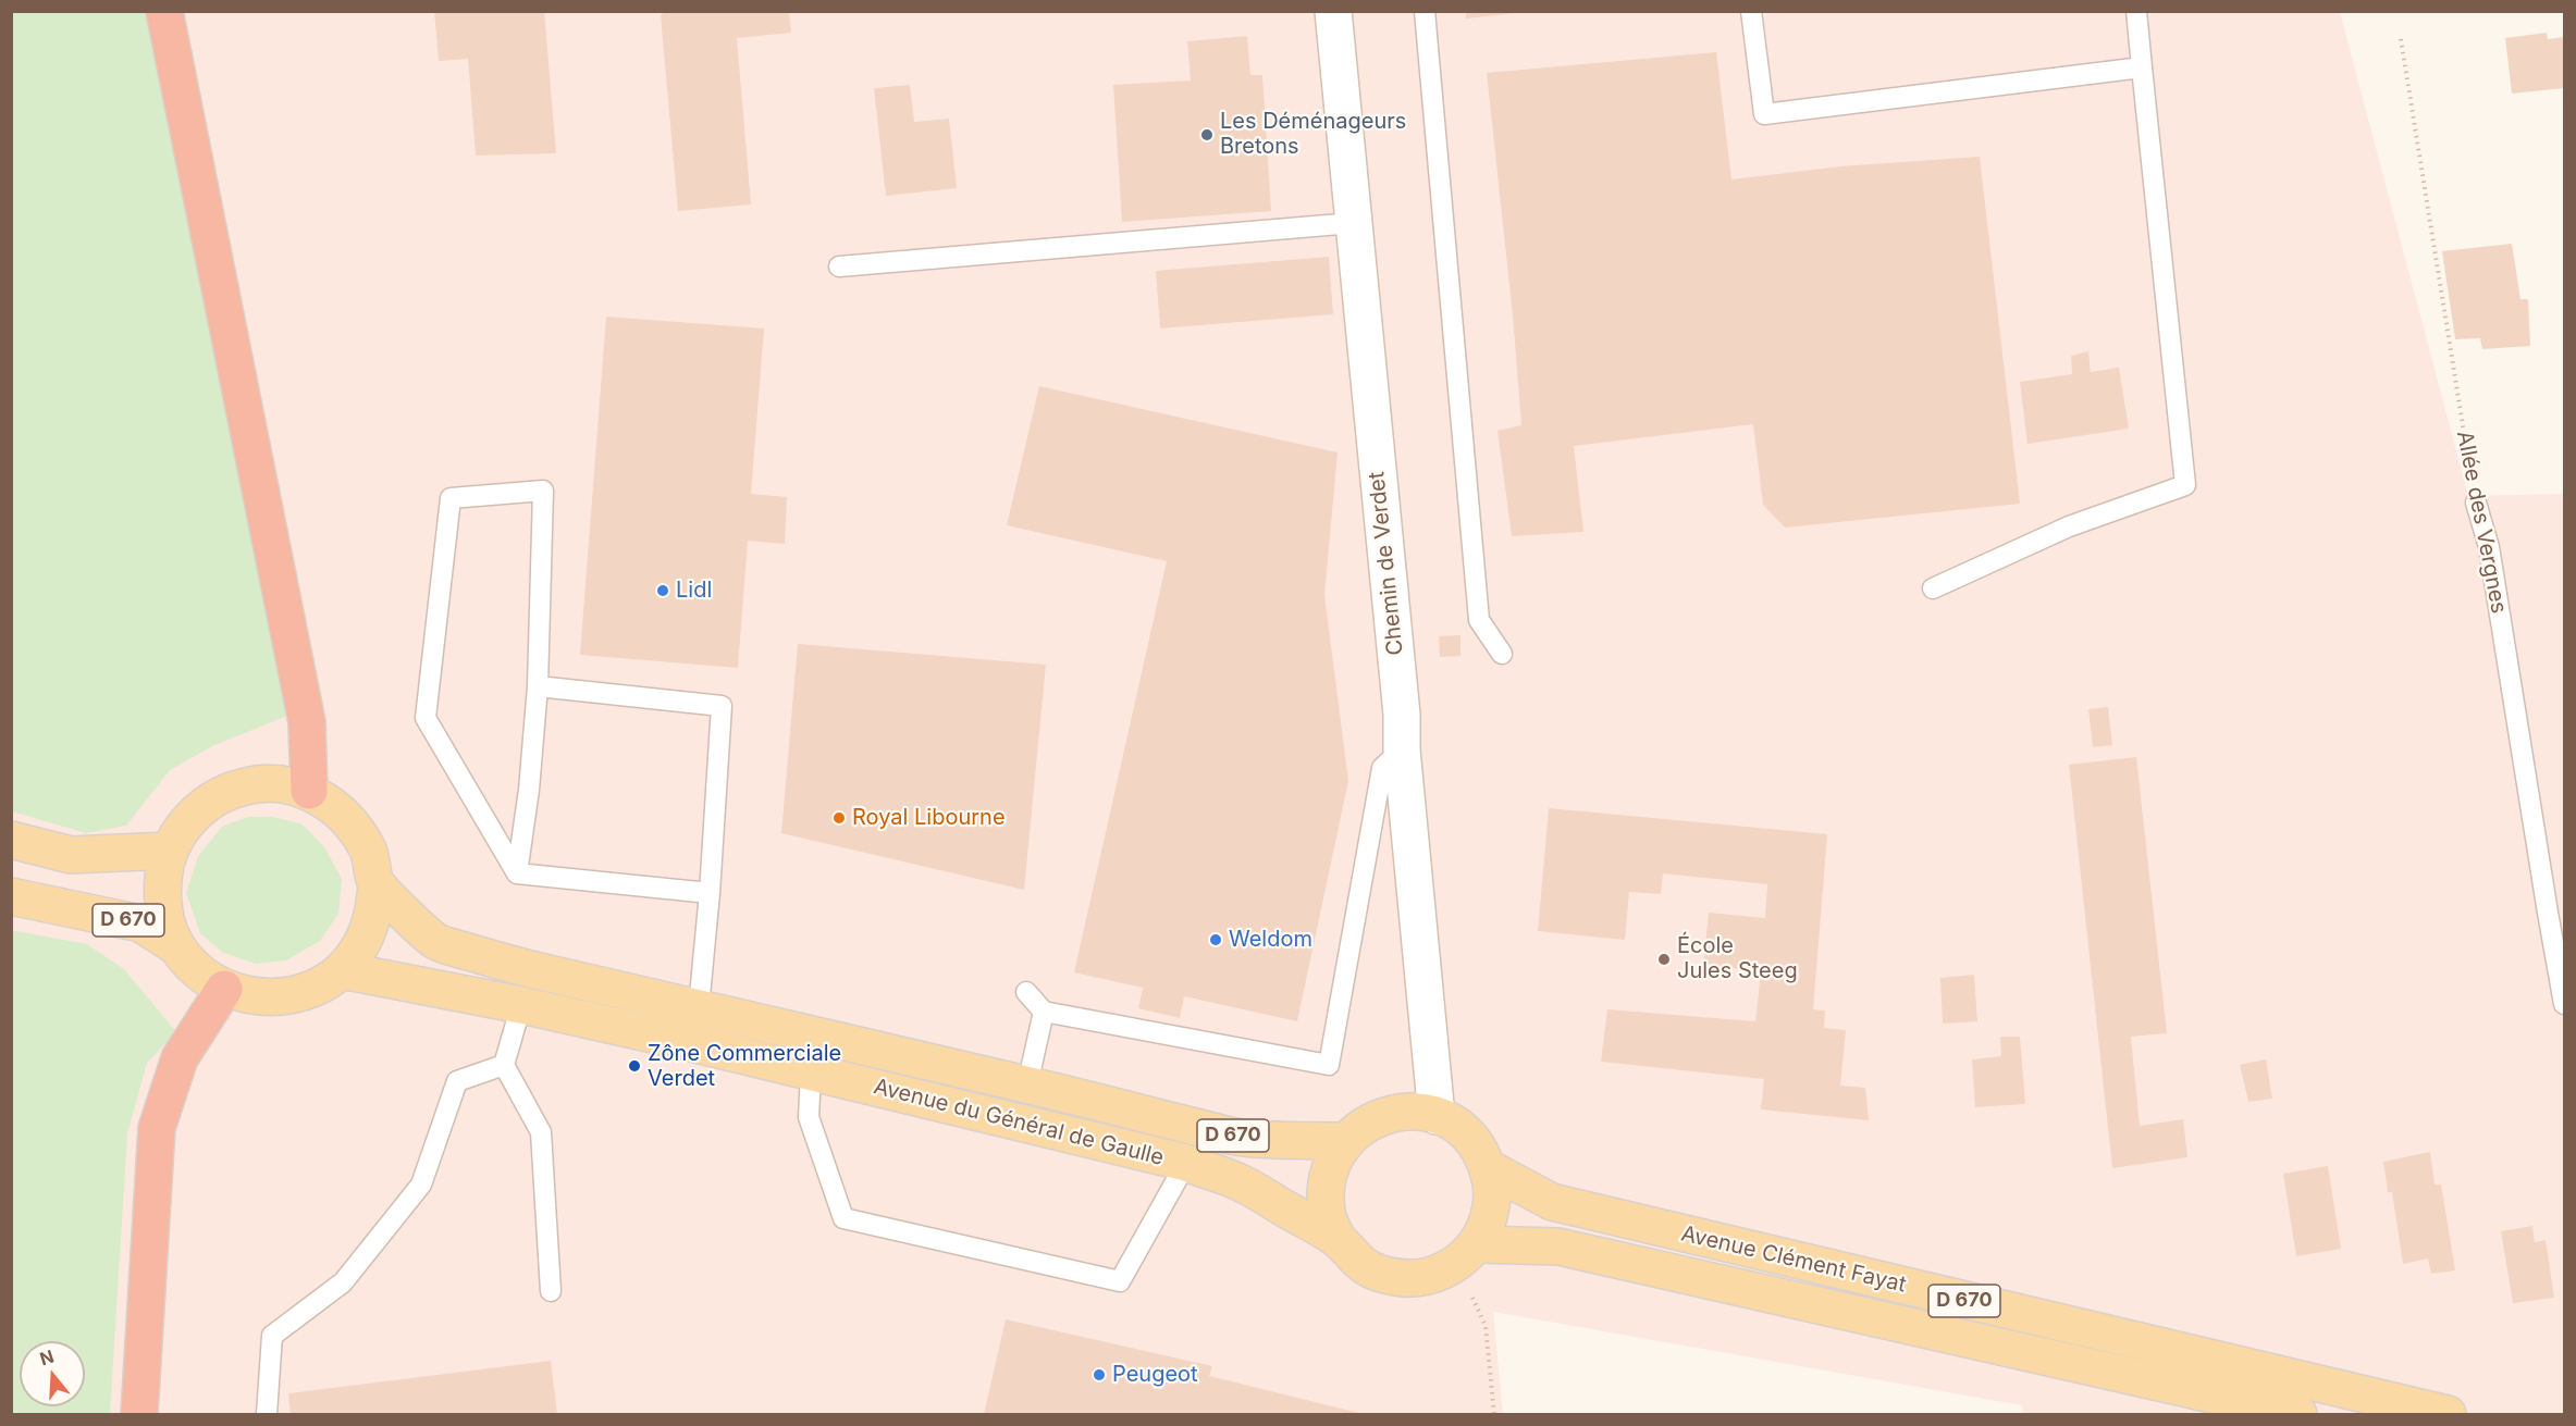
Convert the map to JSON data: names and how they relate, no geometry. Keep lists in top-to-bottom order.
{
  "streets": {
    "main road": ["D 670", "Avenue du Général de Gaulle", "Avenue Clément Fayat"],
    "street": ["Chemin de Verdet"],
    "lane": ["Allée des Vergnes"]
  },
  "crossings": [
    ["Chemin de Verdet", "Avenue du Général de Gaulle"],
    ["Chemin de Verdet", "Avenue Clément Fayat"],
    ["D 670", "Avenue du Général de Gaulle"],
    ["Avenue du Général de Gaulle", "Avenue Clément Fayat"]
  ],
  "places": [
    "Les Déménageurs Bretons",
    "Lidl",
    "Royal Libourne",
    "Weldom",
    "École Jules Steeg",
    "Zône Commerciale Verdet",
    "Peugeot"
  ],
  "north": "top"
}
